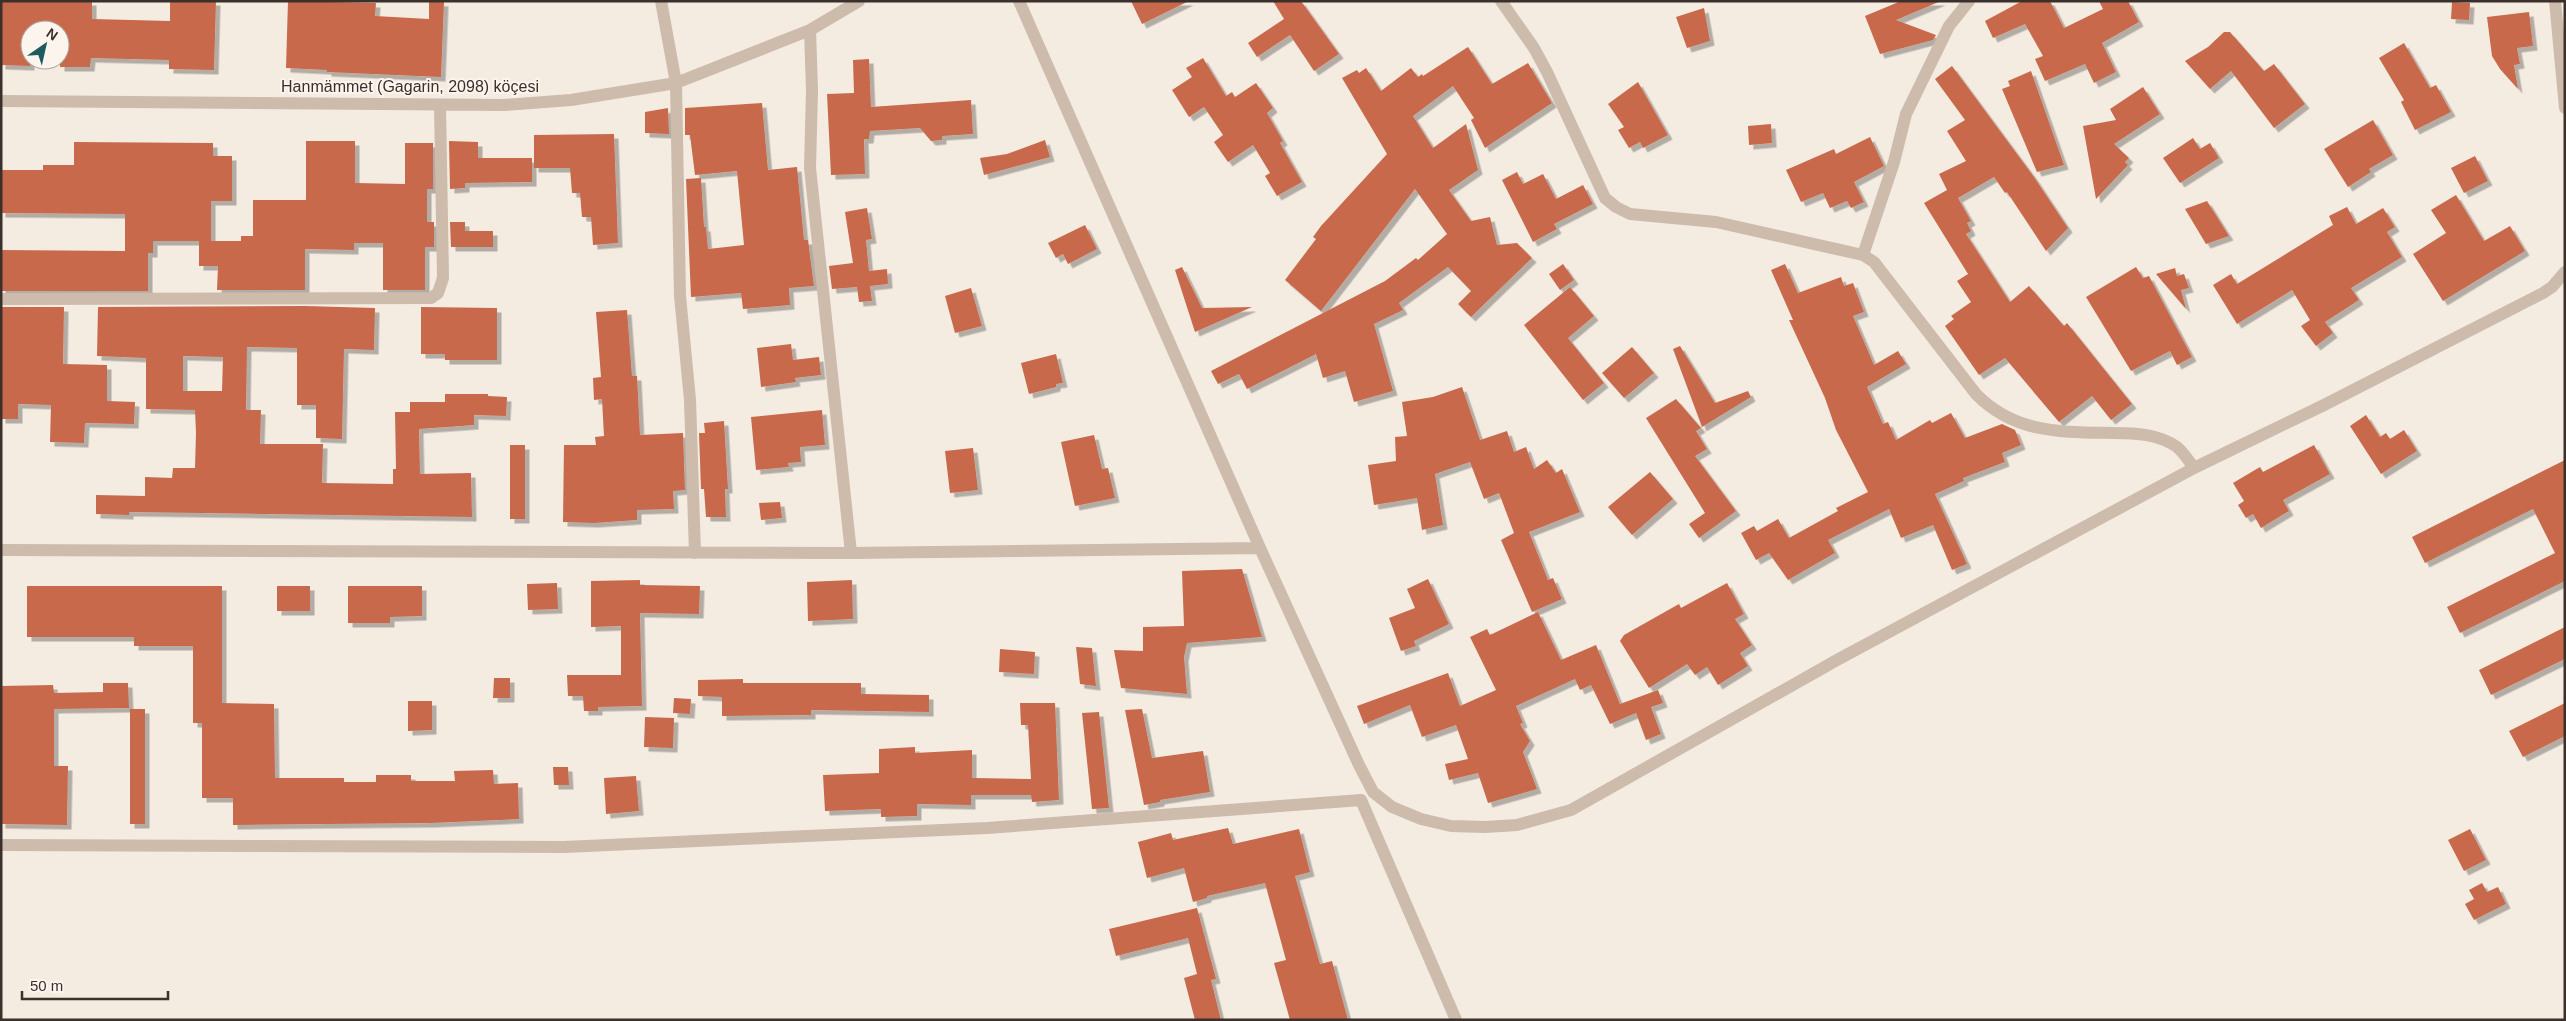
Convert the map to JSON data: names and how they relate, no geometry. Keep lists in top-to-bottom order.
{
  "streets": {
    "street": ["Hanmämmet (Gagarin, 2098) köçesi"]
  },
  "scale_bar": "50 m",
  "north": "top right"
}
